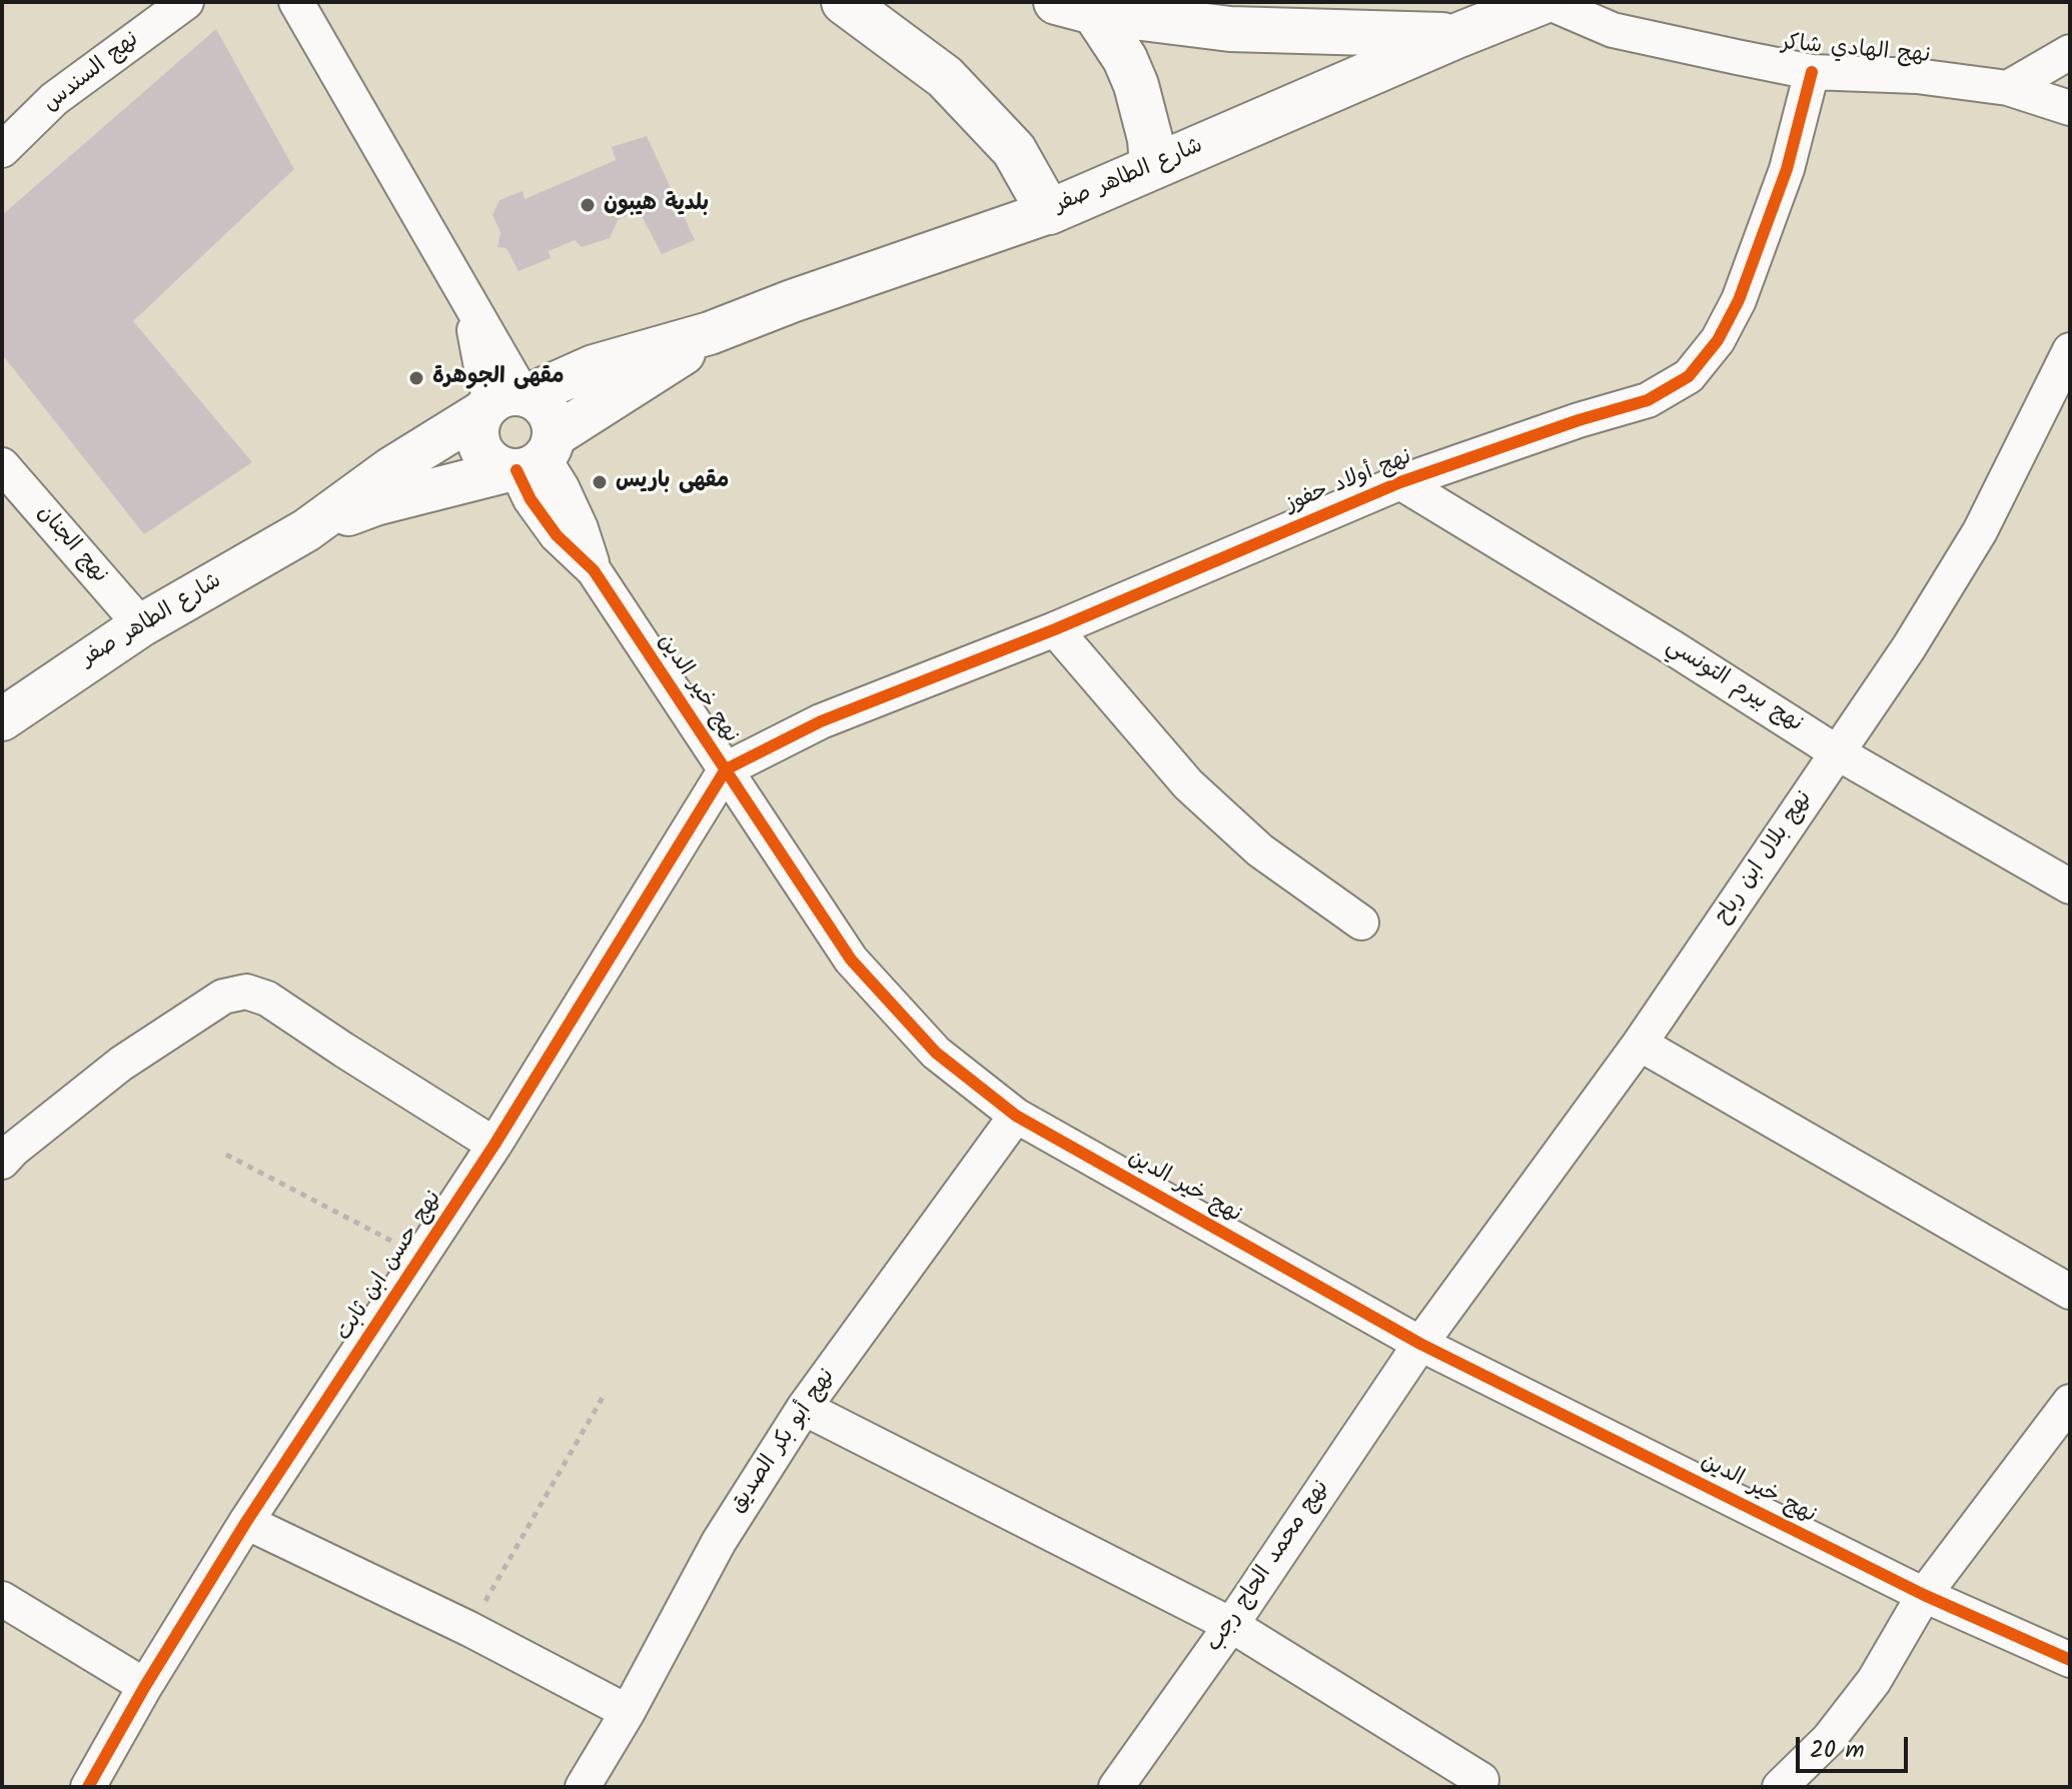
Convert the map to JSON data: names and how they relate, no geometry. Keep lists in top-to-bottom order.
{
  "streets": {
    "main road": ["شارع الطاهر صفر"],
    "street": [
      "نهج الهادي شاكر",
      "نهج السندس",
      "نهج أولاد حفوز",
      "نهج الجنان",
      "نهج بيرم التونسي",
      "نهج خير الدين",
      "نهج بلال ابن رباح",
      "نهج حسن ابن ثابت",
      "نهج أبو بكر الصديق",
      "نهج محمد الحاج رجب"
    ]
  },
  "crossings": [
    ["نهج الهادي شاكر", "شارع الطاهر صفر"],
    ["نهج الهادي شاكر", "نهج أولاد حفوز"],
    ["شارع الطاهر صفر", "نهج الجنان"],
    ["شارع الطاهر صفر", "نهج خير الدين"],
    ["نهج أولاد حفوز", "نهج بيرم التونسي"],
    ["نهج أولاد حفوز", "نهج خير الدين"],
    ["نهج أولاد حفوز", "نهج حسن ابن ثابت"],
    ["نهج بيرم التونسي", "نهج بلال ابن رباح"],
    ["نهج خير الدين", "نهج بلال ابن رباح"],
    ["نهج خير الدين", "نهج حسن ابن ثابت"],
    ["نهج خير الدين", "نهج أبو بكر الصديق"],
    ["نهج خير الدين", "نهج محمد الحاج رجب"],
    ["نهج بلال ابن رباح", "نهج محمد الحاج رجب"]
  ],
  "places": ["بلدية هيبون", "مقهى الجوهرة", "مقهى باريس"],
  "scale_bar": "20 m"
}
